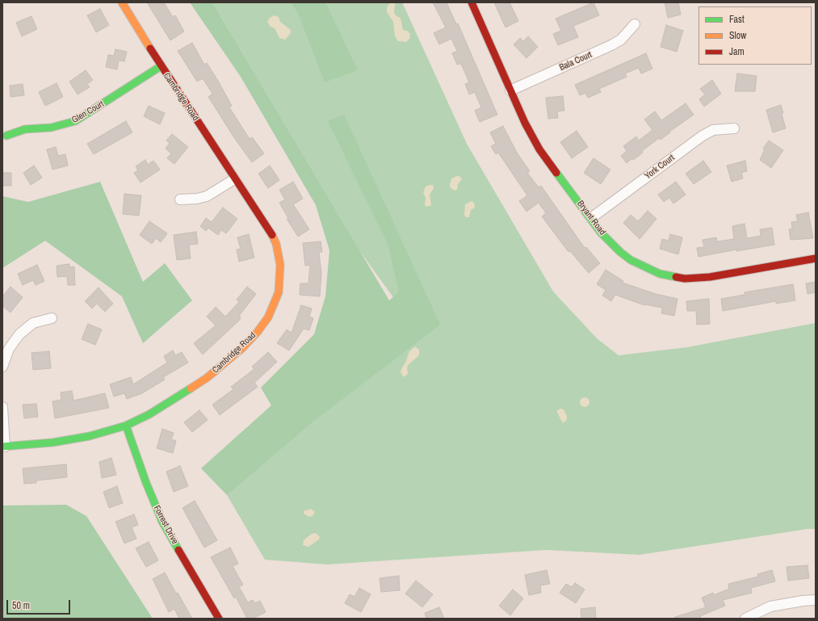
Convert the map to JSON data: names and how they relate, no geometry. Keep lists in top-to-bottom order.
{
  "streets": {
    "street": [
      "Bala Court",
      "Cambridge Road",
      "Glen Court",
      "York Court",
      "Bryant Road",
      "Forrest Drive"
    ]
  },
  "crossings": [
    ["Bala Court", "Bryant Road"],
    ["Cambridge Road", "Glen Court"],
    ["Cambridge Road", "Forrest Drive"],
    ["York Court", "Bryant Road"]
  ],
  "legend": ["Fast", "Slow", "Jam"],
  "scale_bar": "50 m"
}
